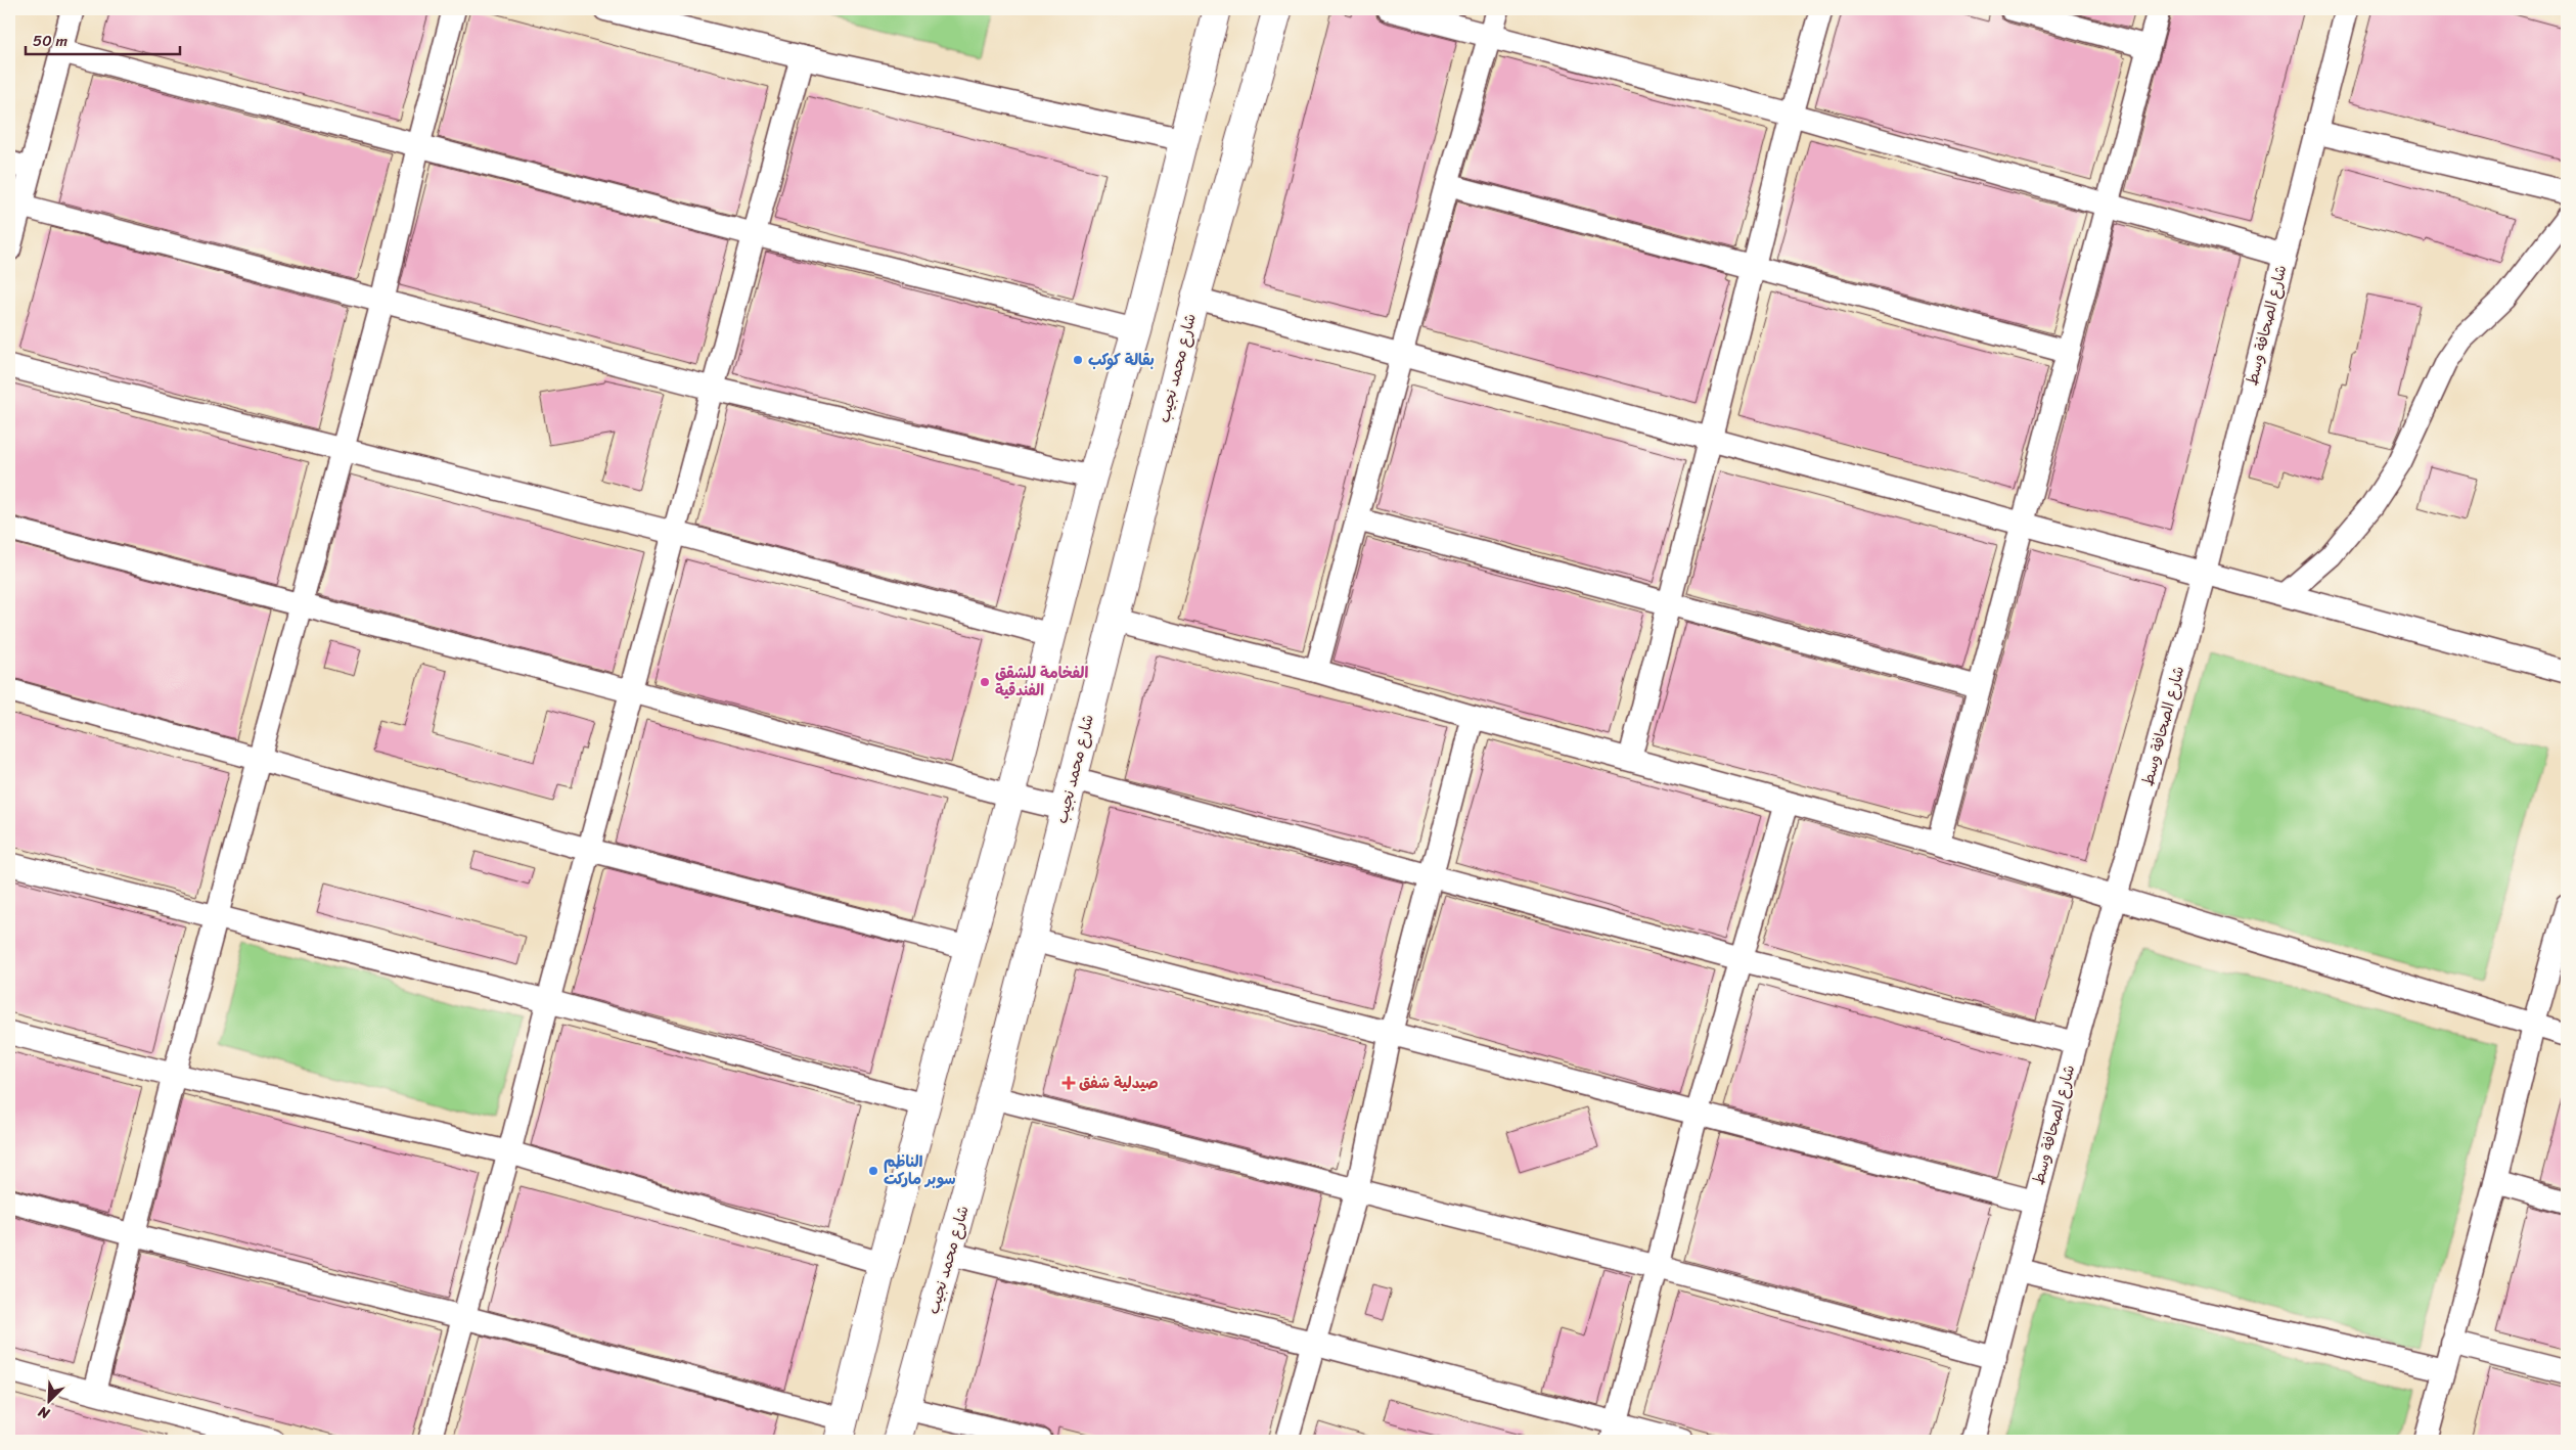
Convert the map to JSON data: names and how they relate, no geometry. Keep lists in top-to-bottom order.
{
  "streets": {
    "main road": ["شارع محمد نجيب"],
    "street": ["شارع الصحافة وسط"]
  },
  "places": {
    "other": ["بقالة كوكب", "الفخامة للشقق الفندقية", "الناظم سوبر ماركت"],
    "health": ["صيدلية شفق"]
  },
  "scale_bar": "50 m",
  "north": "bottom left"
}
